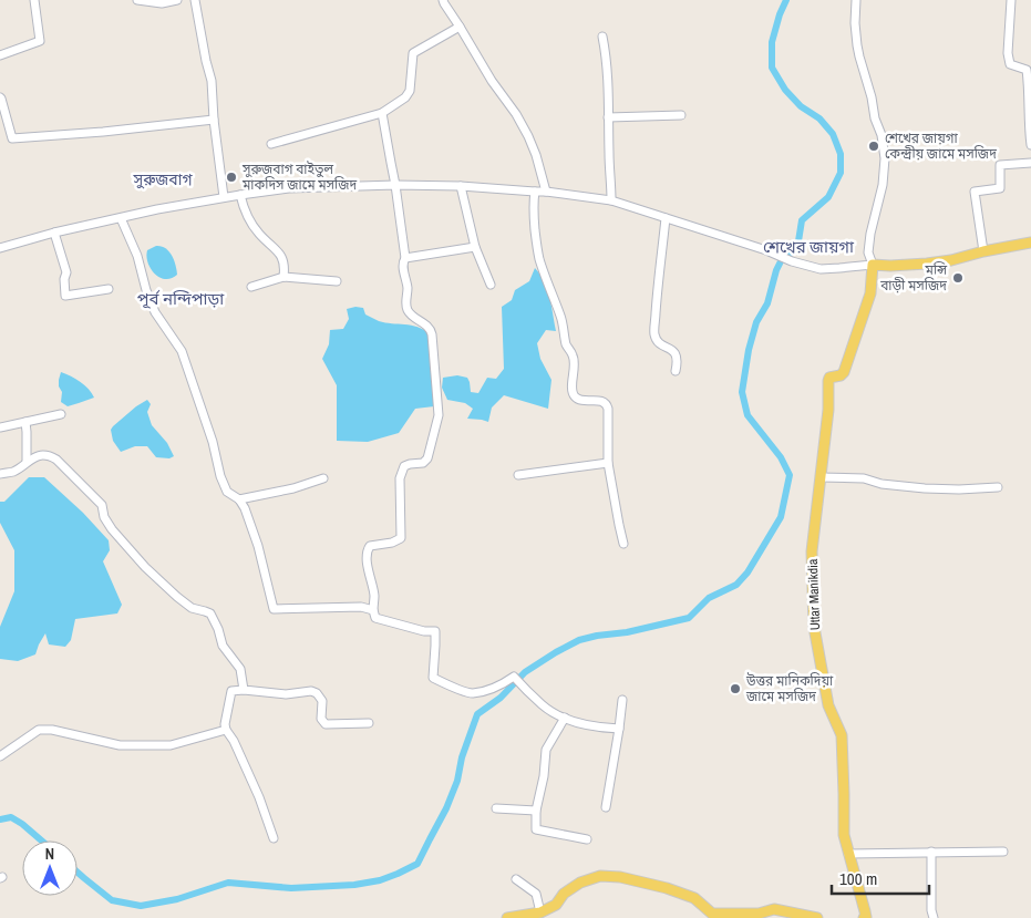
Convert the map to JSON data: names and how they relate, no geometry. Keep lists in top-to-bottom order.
{
  "streets": {
    "main road": ["Uttar Manikdia"]
  },
  "districts": ["সুরুজবাগ", "শেখের জায়গা", "পূর্ব নন্দিপাড়া"],
  "places": [
    "শেখের জায়গা কেন্দ্রীয় জামে মসজিদ",
    "সুরুজবাগ বাইতুল মাকদিস জামে মসজিদ",
    "মুন্সি বাড়ী মসজিদ",
    "উত্তর মানিকদিয়া জামে মসজিদ"
  ],
  "scale_bar": "100 m",
  "north": "top"
}
